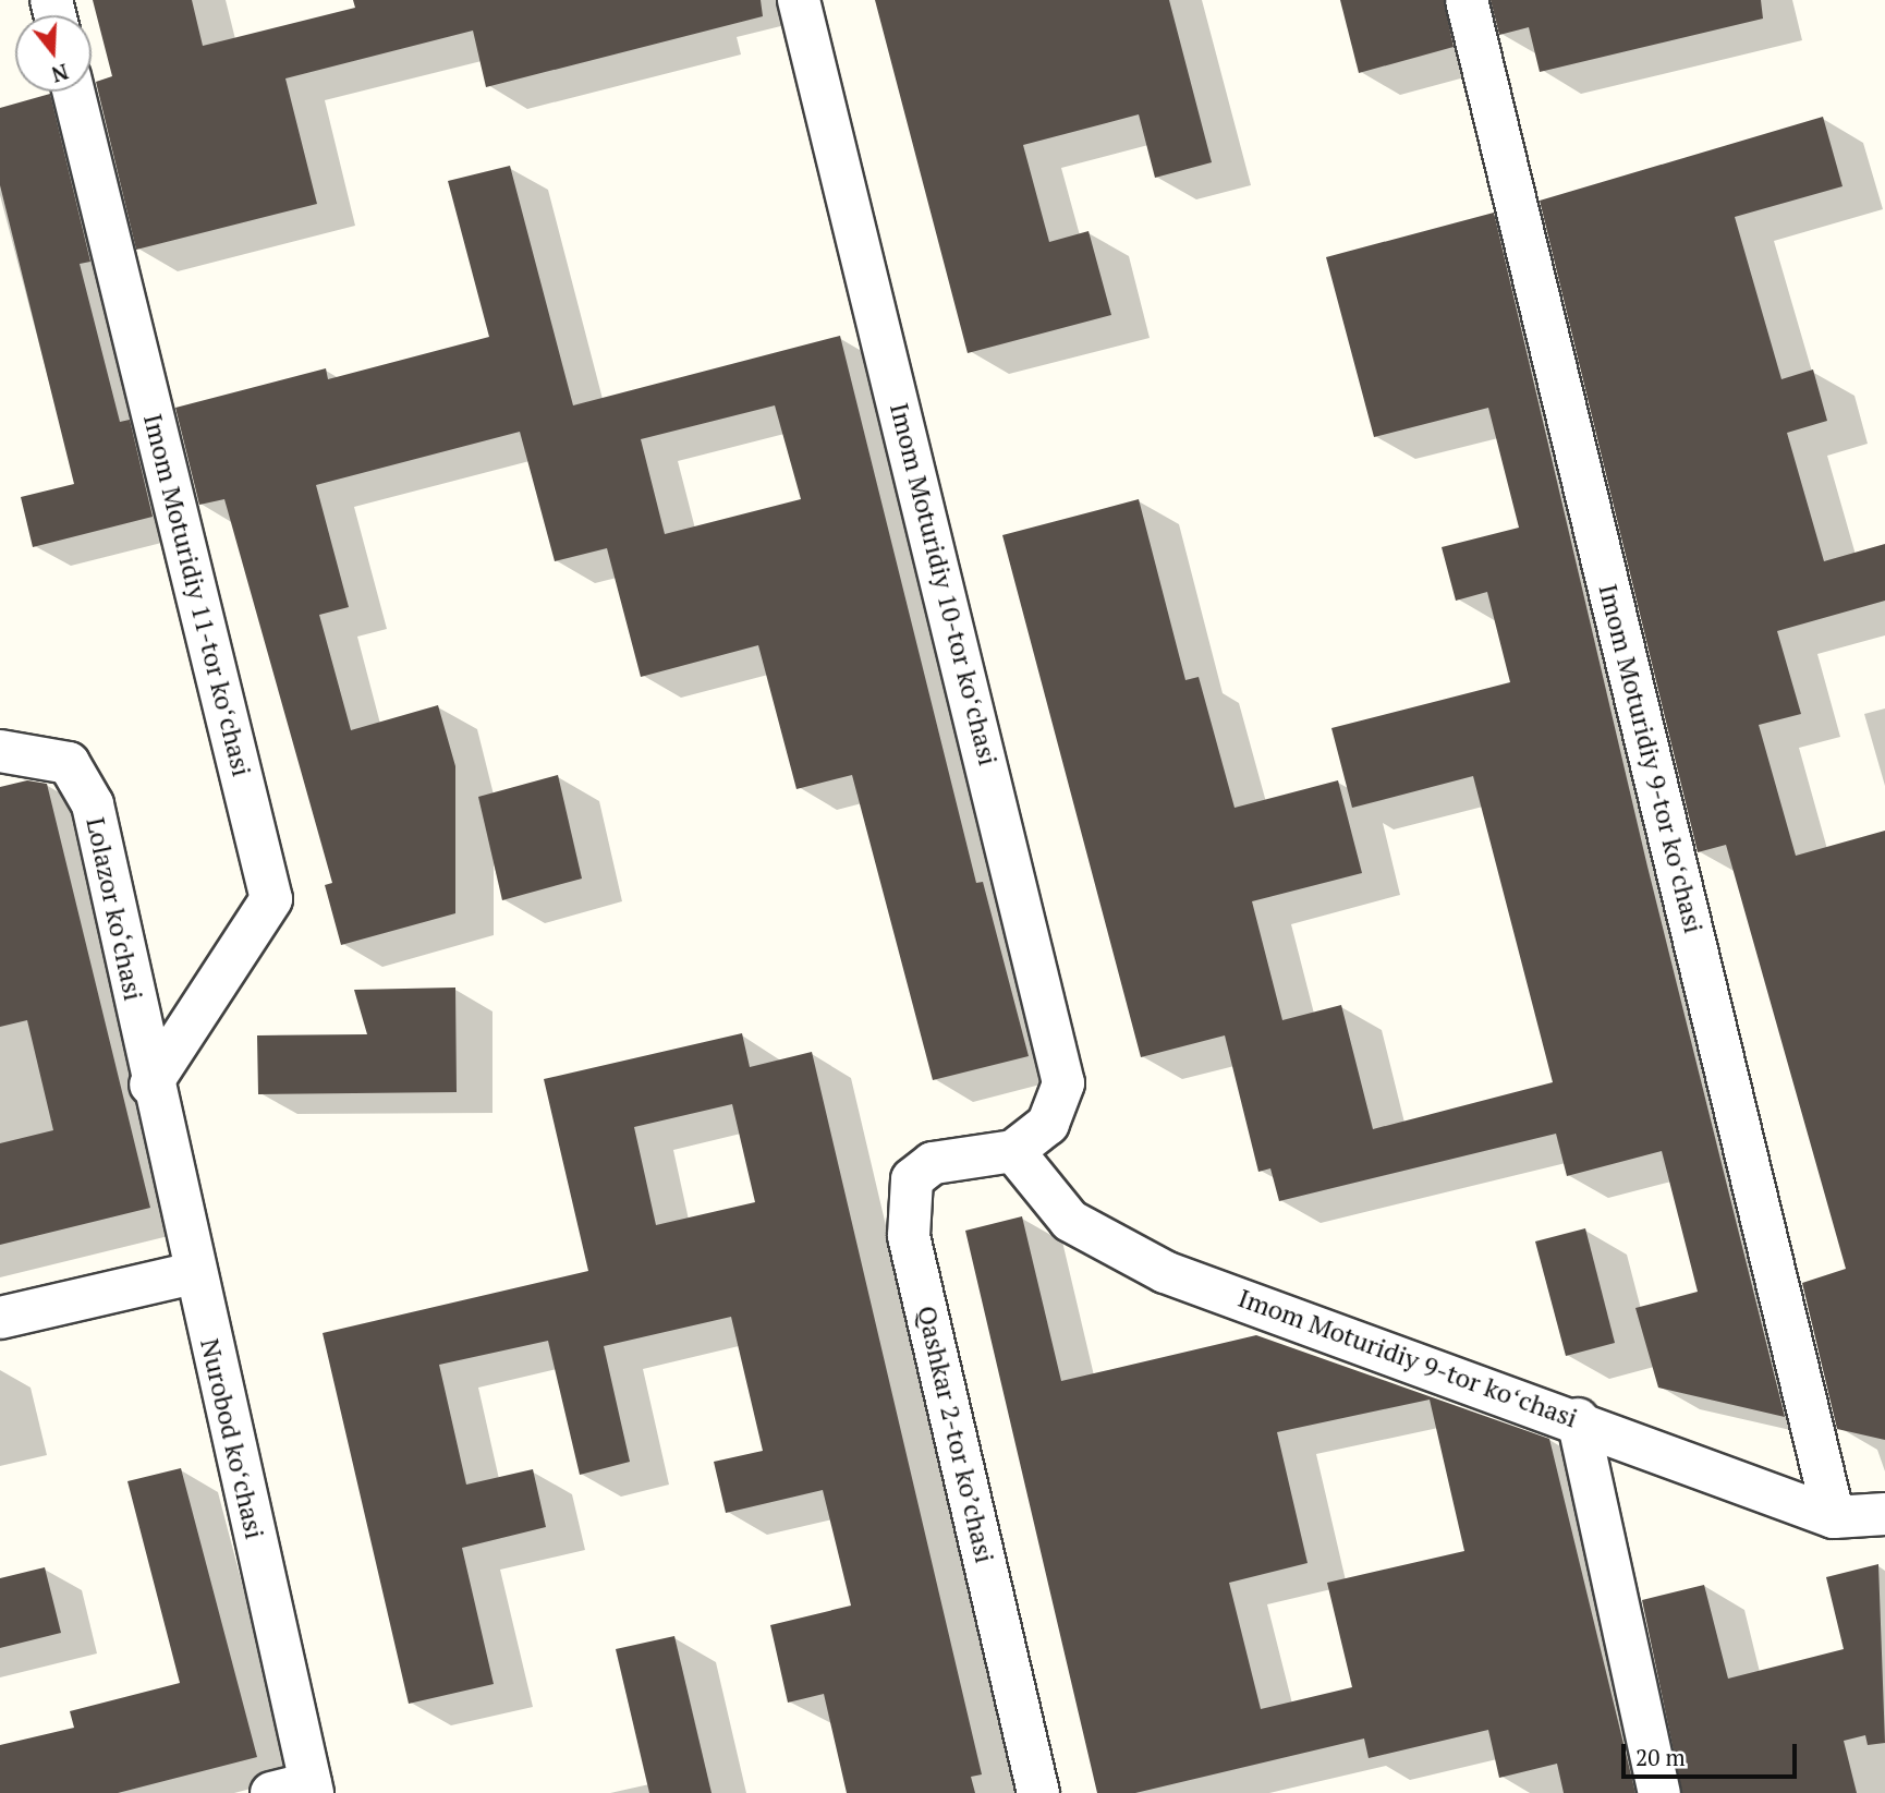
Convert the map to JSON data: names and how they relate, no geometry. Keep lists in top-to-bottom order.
{
  "streets": {
    "street": [
      "Imom Moturidiy 10-tor koʻchasi",
      "Imom Moturidiy 11-tor koʻchasi",
      "Imom Moturidiy 9-tor koʻchasi",
      "Lolazor ko‘chasi",
      "Qashkar 2-tor koʼchasi",
      "Nurobod koʻchasi"
    ]
  },
  "crossings": [
    ["Imom Moturidiy 10-tor koʻchasi", "Imom Moturidiy 9-tor koʻchasi"],
    ["Imom Moturidiy 10-tor koʻchasi", "Qashkar 2-tor koʼchasi"],
    ["Imom Moturidiy 11-tor koʻchasi", "Lolazor ko‘chasi"],
    ["Imom Moturidiy 11-tor koʻchasi", "Nurobod koʻchasi"],
    ["Imom Moturidiy 9-tor koʻchasi", "Qashkar 2-tor koʼchasi"],
    ["Lolazor ko‘chasi", "Nurobod koʻchasi"]
  ],
  "scale_bar": "20 m",
  "north": "bottom"
}
